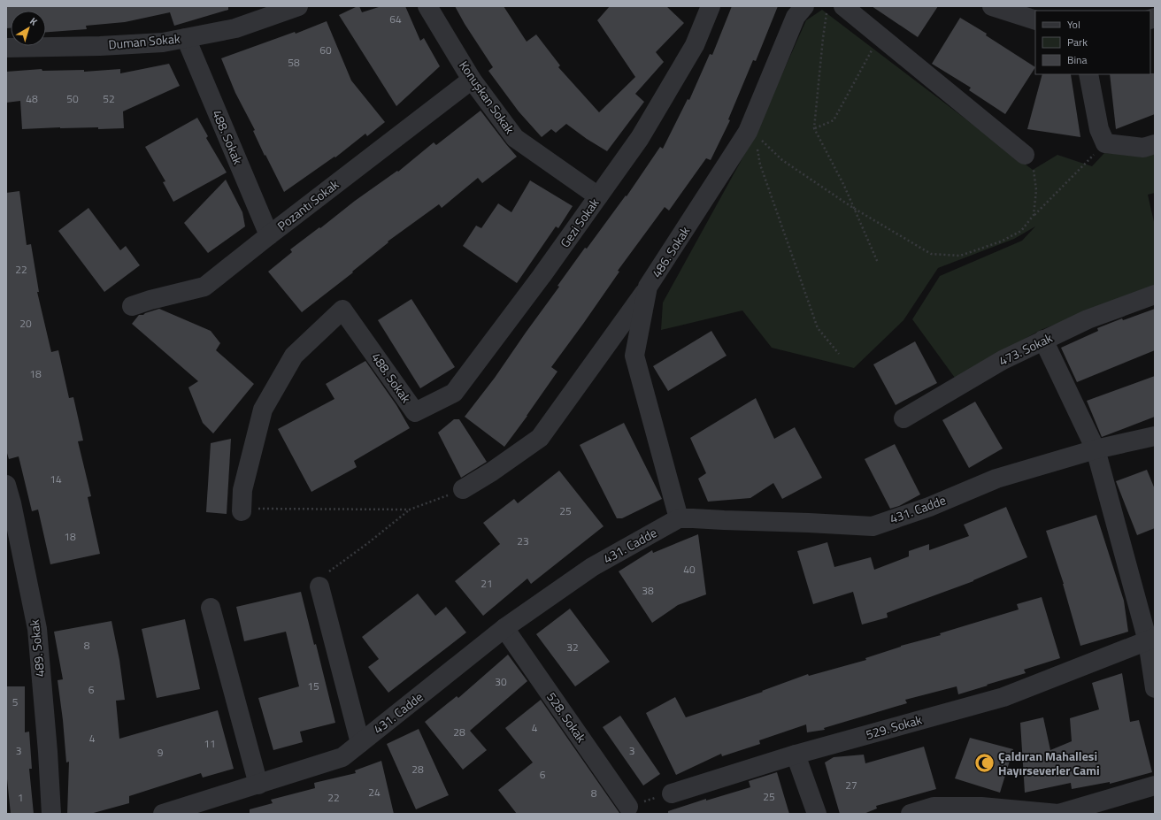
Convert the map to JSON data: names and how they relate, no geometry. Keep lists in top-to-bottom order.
{
  "streets": {
    "street": [
      "Duman Sokak",
      "Konuşkan Sokak",
      "488. Sokak",
      "Pozantı Sokak",
      "Gezi Sokak",
      "486. Sokak",
      "473. Sokak",
      "431. Cadde",
      "489. Sokak",
      "528. Sokak",
      "529. Sokak"
    ]
  },
  "crossings": [
    ["Duman Sokak", "488. Sokak"],
    ["Konuşkan Sokak", "Pozantı Sokak"],
    ["Konuşkan Sokak", "Gezi Sokak"],
    ["488. Sokak", "Pozantı Sokak"],
    ["488. Sokak", "Gezi Sokak"],
    ["486. Sokak", "431. Cadde"],
    ["431. Cadde", "528. Sokak"]
  ],
  "places": {
    "mosque": ["Çaldıran Mahallesi Hayırseverler Cami"]
  },
  "house_numbers": [
    "64",
    "60",
    "58",
    "48",
    "50",
    "52",
    "22",
    "20",
    "18",
    "14",
    "25",
    "18",
    "23",
    "40",
    "21",
    "38",
    "8",
    "32",
    "30",
    "15",
    "6",
    "5",
    "4",
    "28",
    "4",
    "11",
    "3",
    "3",
    "9",
    "28",
    "6",
    "27",
    "24",
    "8",
    "25",
    "1",
    "22"
  ],
  "legend": ["Yol", "Park", "Bina"],
  "north": "top right"
}
